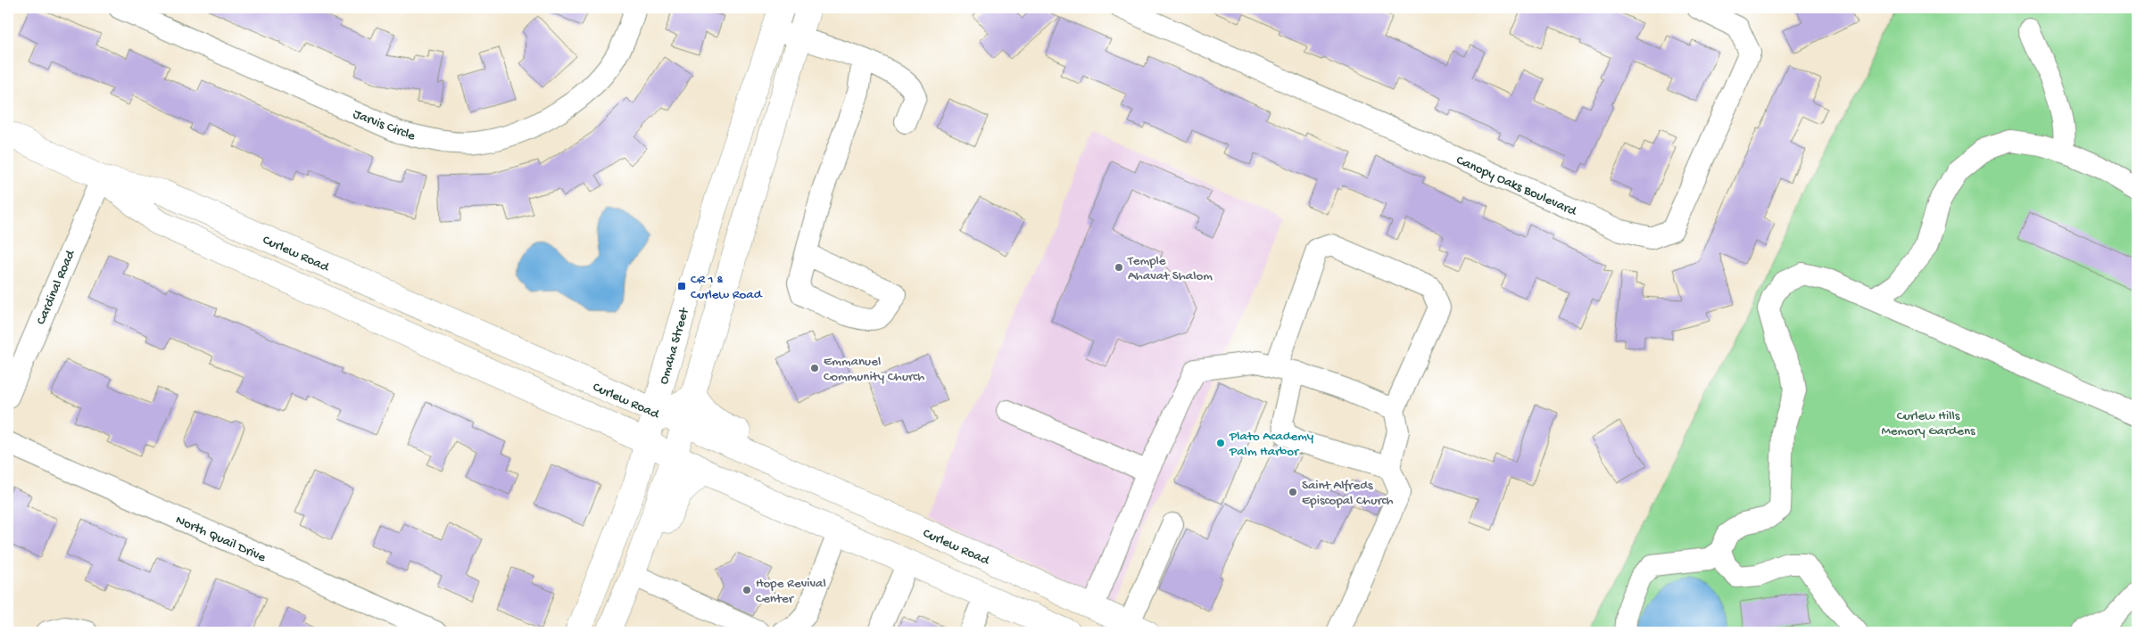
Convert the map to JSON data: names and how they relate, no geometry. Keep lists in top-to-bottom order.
{
  "streets": {
    "main road": ["Curlew Road", "Omaha Street"],
    "street": [
      "Jarvis Circle",
      "Canopy Oaks Boulevard",
      "Cardinal Road",
      "North Quail Drive"
    ]
  },
  "crossings": [
    ["Curlew Road", "Cardinal Road"],
    ["Curlew Road", "Omaha Street"]
  ],
  "parks": ["Curlew Hills Memory Gardens"],
  "places": {
    "other": [
      "Temple Ahavat Shalom",
      "Emmanuel Community Church",
      "Plato Academy Palm Harbor",
      "Saint Alfreds Episcopal Church",
      "Hope Revival Center"
    ],
    "transit": ["CR 1 & Curlew Road"]
  }
}
